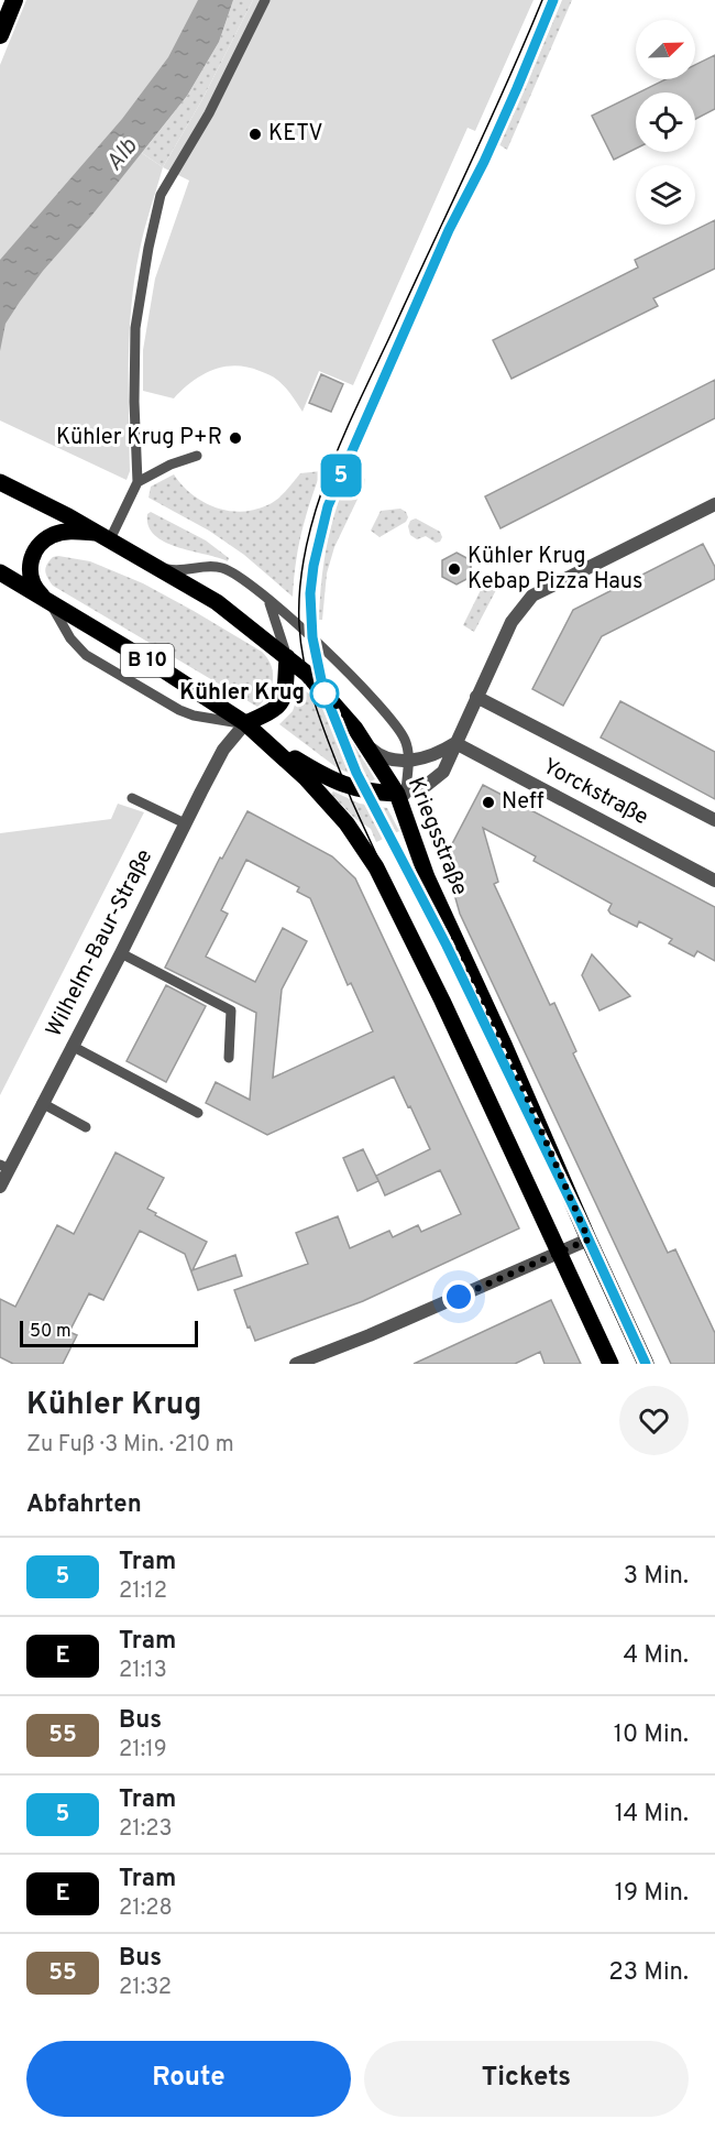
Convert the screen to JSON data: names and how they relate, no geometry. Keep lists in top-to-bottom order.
{
  "streets": {
    "main road": ["B 10", "Kriegsstraße"],
    "street": ["Yorckstraße", "Wilhelm-Baur-Straße"]
  },
  "crossings": [
    ["B 10", "Wilhelm-Baur-Straße"]
  ],
  "water": ["Alb"],
  "places": [
    "KETV",
    "Kühler Krug P+R",
    "Kühler Krug Kebap Pizza Haus",
    "Kühler Krug",
    "Neff"
  ],
  "lines": ["tram line 5"],
  "scale_bar": "50 m",
  "north": "top right",
  "page": {
    "on_map": "5",
    "scale": "50 m",
    "heading": [
      ["Kühler Krug", "Zu Fuß · 3 Min. · 210 m"],
      "Abfahrten"
    ],
    "list": [
      {
        "mark": "5",
        "name": "Tram",
        "note": "21:12",
        "value": "3 Min."
      },
      {
        "mark": "E",
        "name": "Tram",
        "note": "21:13",
        "value": "4 Min."
      },
      {
        "mark": "55",
        "name": "Bus",
        "note": "21:19",
        "value": "10 Min."
      },
      {
        "mark": "5",
        "name": "Tram",
        "note": "21:23",
        "value": "14 Min."
      },
      {
        "mark": "E",
        "name": "Tram",
        "note": "21:28",
        "value": "19 Min."
      },
      {
        "mark": "55",
        "name": "Bus",
        "note": "21:32",
        "value": "23 Min."
      }
    ],
    "buttons": ["Route", "Tickets"]
  }
}
